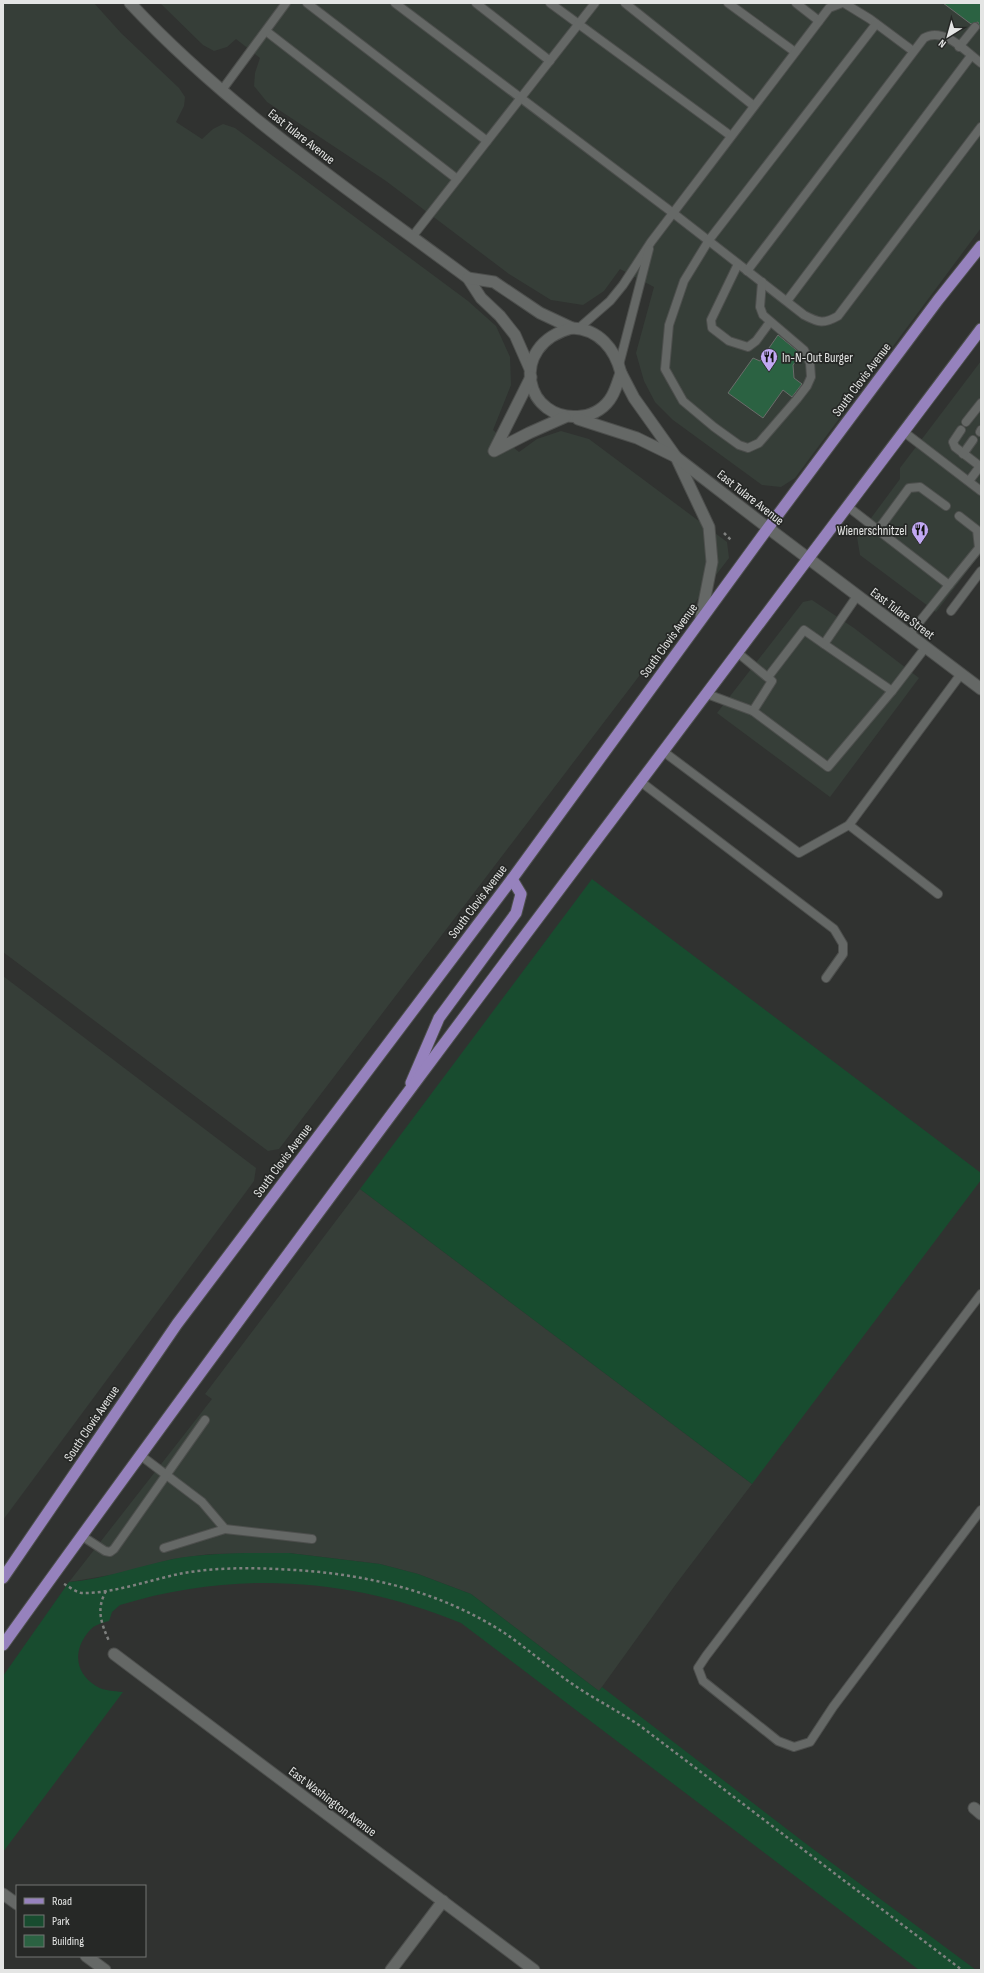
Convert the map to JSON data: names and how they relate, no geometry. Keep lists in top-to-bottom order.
{
  "streets": {
    "main road": ["South Clovis Avenue"],
    "street": ["East Tulare Avenue", "East Tulare Street", "East Washington Avenue"]
  },
  "crossings": [
    ["East Tulare Avenue", "South Clovis Avenue"],
    ["East Tulare Avenue", "East Tulare Street"]
  ],
  "places": {
    "restaurant": ["In-N-Out Burger", "Wienerschnitzel"]
  },
  "legend": ["Road", "Park", "Building"],
  "north": "bottom left"
}
